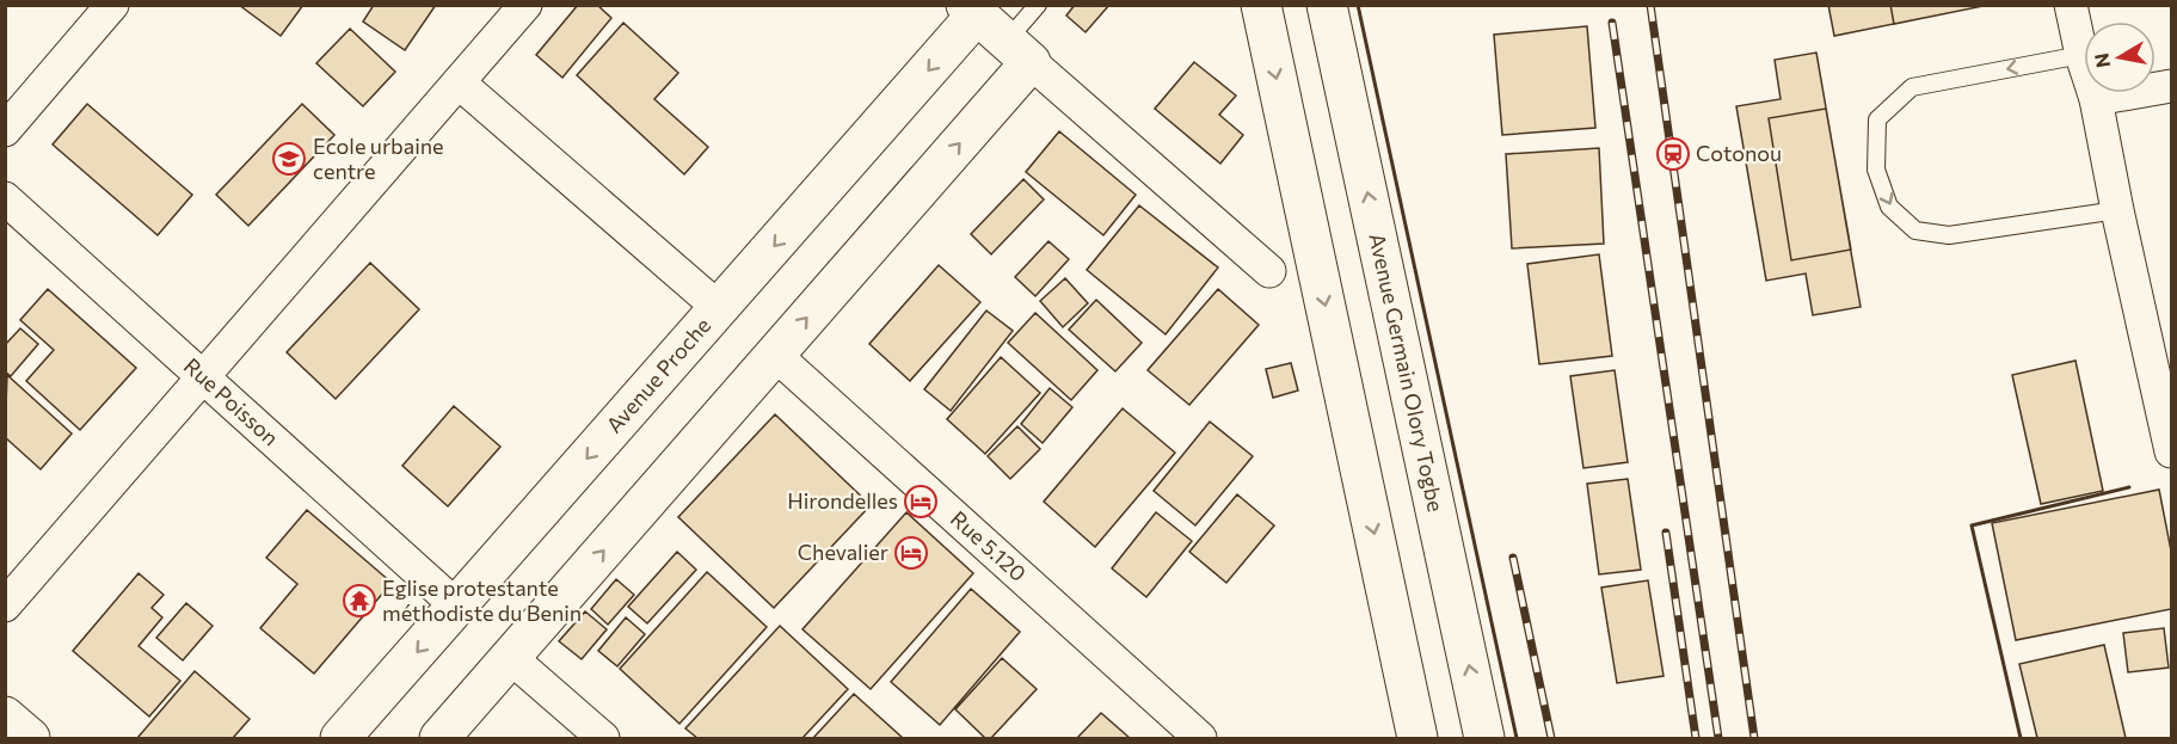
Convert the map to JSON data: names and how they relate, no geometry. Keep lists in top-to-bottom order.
{
  "streets": {
    "main road": ["Avenue Germain Olory Togbe", "Avenue Proche"],
    "street": ["Rue Poisson", "Rue 5.120"]
  },
  "crossings": [
    ["Avenue Proche", "Rue Poisson"]
  ],
  "places": {
    "station": ["Cotonou"],
    "school or university": ["Ecole urbaine centre"],
    "hotel": ["Hirondelles", "Chevalier"],
    "temple": ["Eglise protestante méthodiste du Benin"]
  },
  "north": "left"
}
